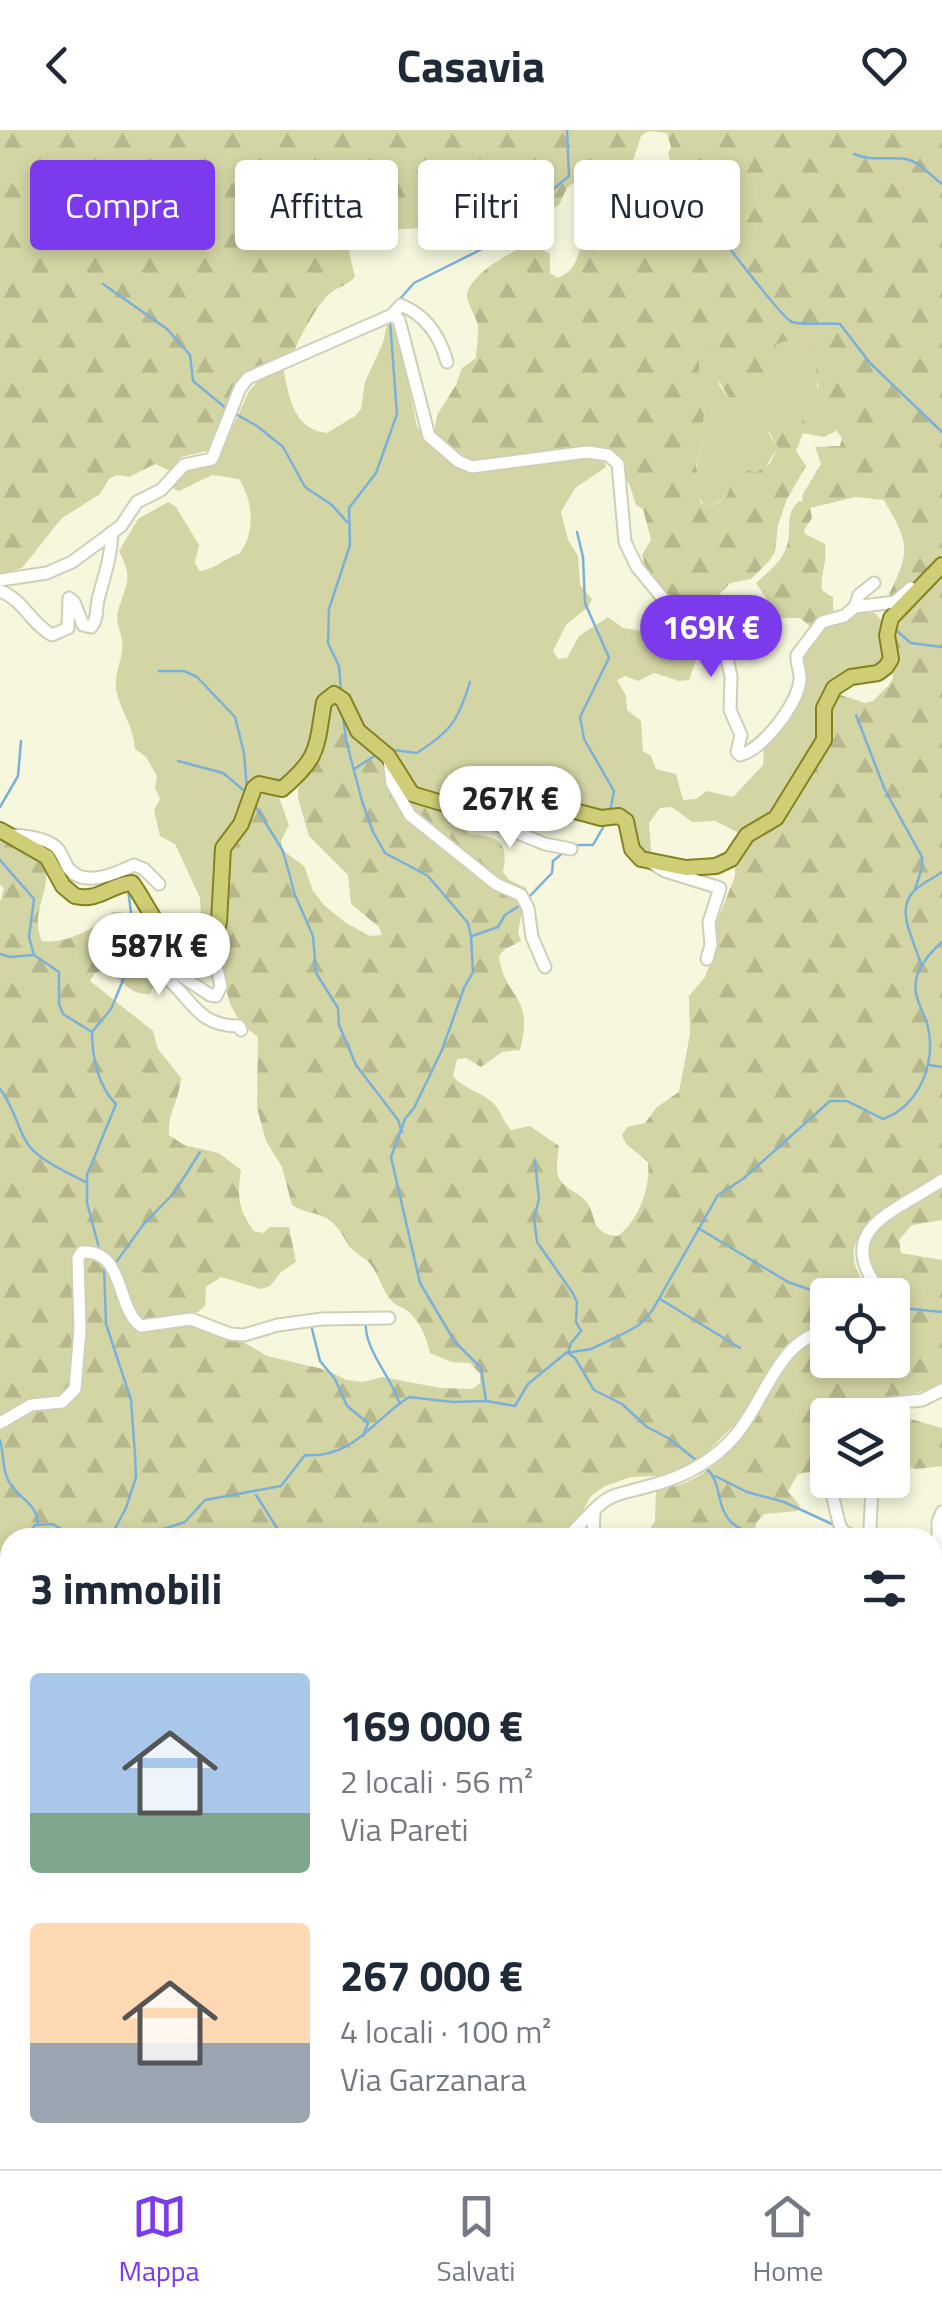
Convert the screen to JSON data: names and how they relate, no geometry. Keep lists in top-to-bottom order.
{
  "page": {
    "header": "Casavia",
    "chip": [
      "Compra",
      "Affitta",
      "Filtri",
      "Nuovo"
    ],
    "price": ["169K €", "267K €", "587K €"],
    "heading": "3 immobili",
    "list": [
      {
        "name": "169 000 €",
        "note": "2 locali · 56 m² · Via Pareti"
      },
      {
        "name": "267 000 €",
        "note": "4 locali · 100 m² · Via Garzanara"
      }
    ],
    "tabs": ["Mappa", "Salvati", "Home"]
  }
}
